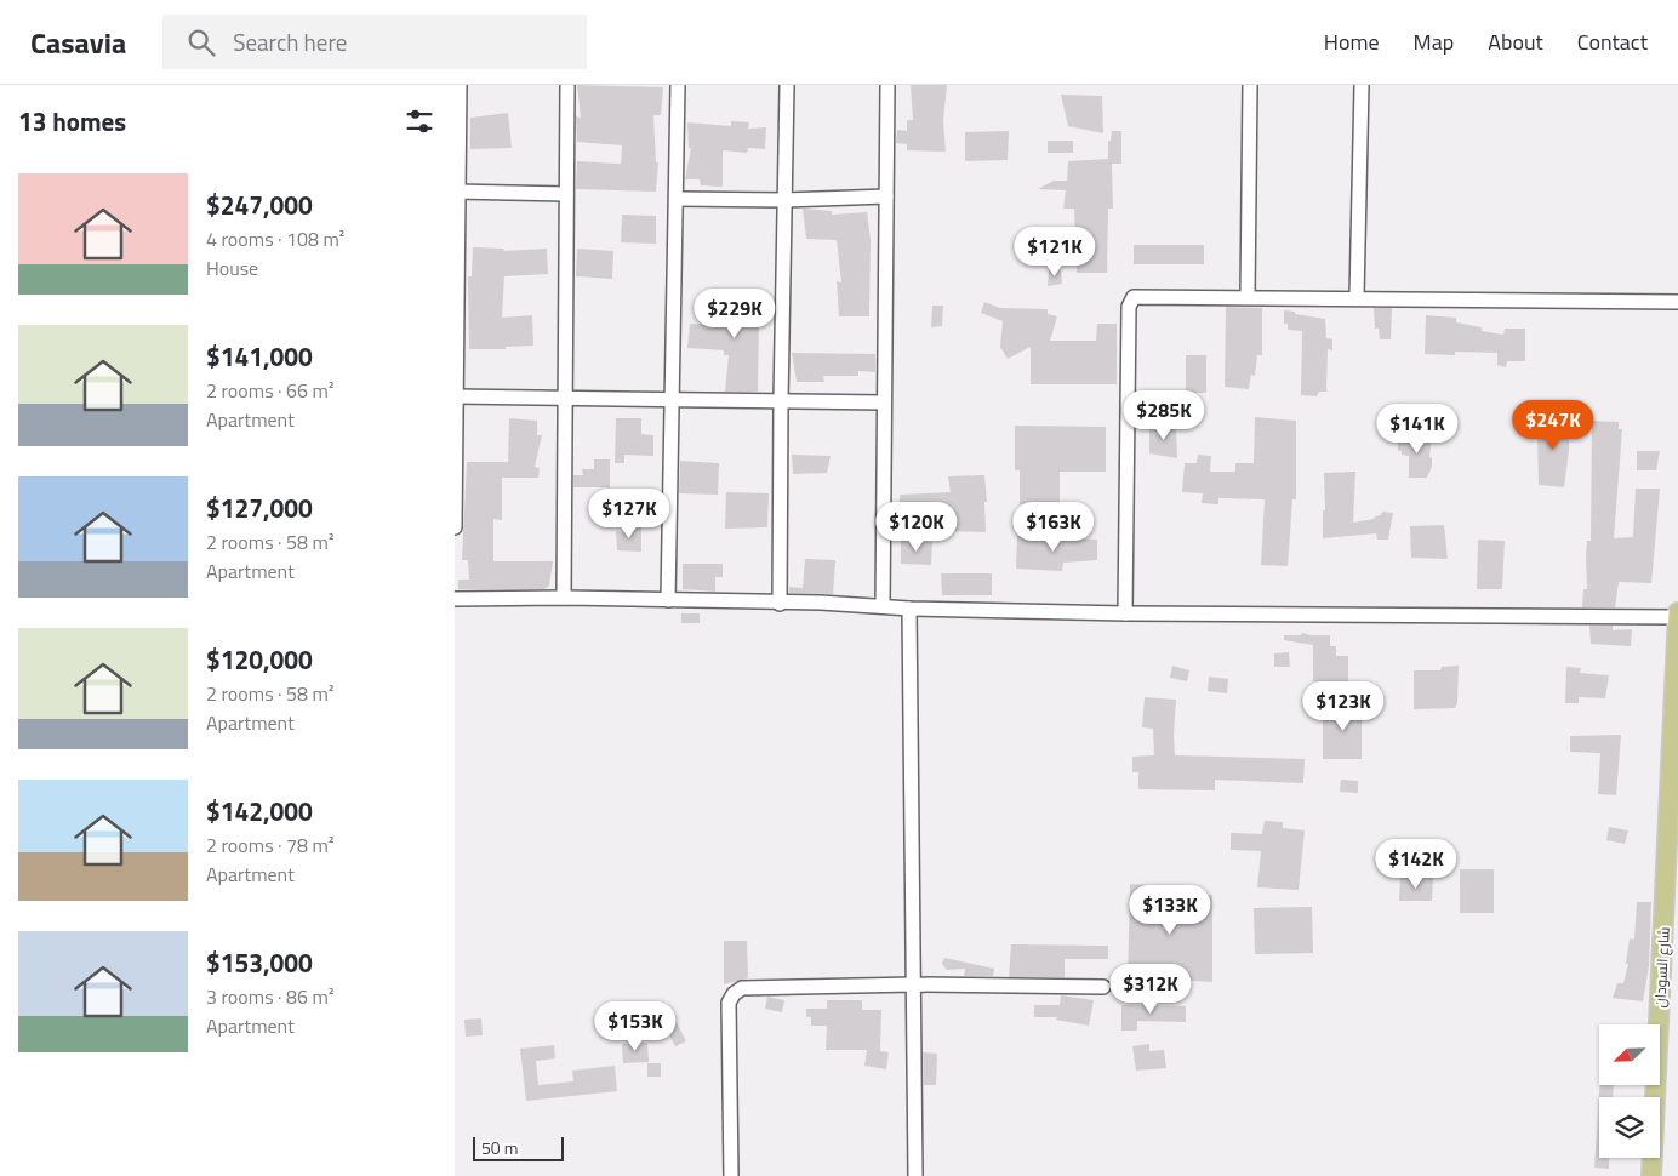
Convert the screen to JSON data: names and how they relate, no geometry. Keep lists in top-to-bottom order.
{
  "streets": {
    "main road": ["شارع السودان"]
  },
  "scale_bar": "50 m",
  "north": "bottom left",
  "page": {
    "header": "Casavia",
    "search": "Search here",
    "nav": [
      "Home",
      "Map",
      "About",
      "Contact"
    ],
    "heading": "13 homes",
    "list": [
      {
        "name": "$247,000",
        "note": "4 rooms · 108 m² · House"
      },
      {
        "name": "$141,000",
        "note": "2 rooms · 66 m² · Apartment"
      },
      {
        "name": "$127,000",
        "note": "2 rooms · 58 m² · Apartment"
      },
      {
        "name": "$120,000",
        "note": "2 rooms · 58 m² · Apartment"
      },
      {
        "name": "$142,000",
        "note": "2 rooms · 78 m² · Apartment"
      },
      {
        "name": "$153,000",
        "note": "3 rooms · 86 m² · Apartment"
      }
    ],
    "price": [
      "$121K",
      "$229K",
      "$285K",
      "$247K",
      "$141K",
      "$127K",
      "$120K",
      "$163K",
      "$123K",
      "$142K",
      "$133K",
      "$312K",
      "$153K"
    ],
    "scale": "50 m"
  }
}
